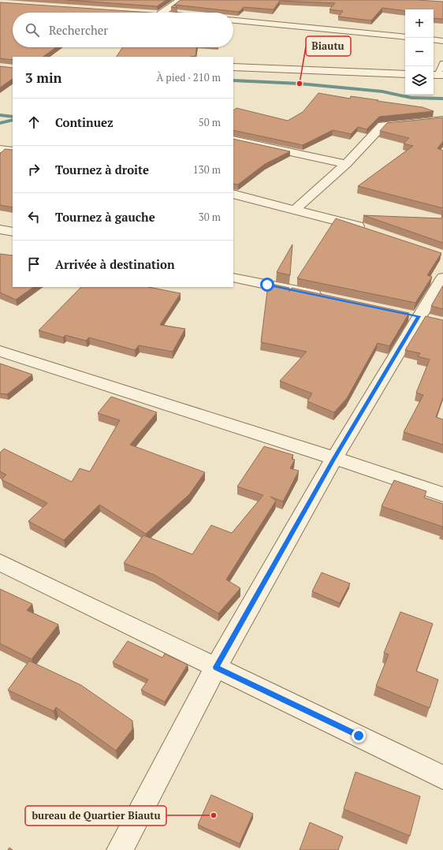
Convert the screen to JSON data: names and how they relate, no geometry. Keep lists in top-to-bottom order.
{
  "places": ["Biautu", "bureau de Quartier Biautu"],
  "page": {
    "map_buttons": ["+", "−"],
    "search": "Rechercher",
    "heading": ["3 min", "À pied · 210 m"],
    "list": [
      ["Continuez", "50 m"],
      ["Tournez à droite", "130 m"],
      ["Tournez à gauche", "30 m"],
      "Arrivée à destination"
    ]
  }
}
